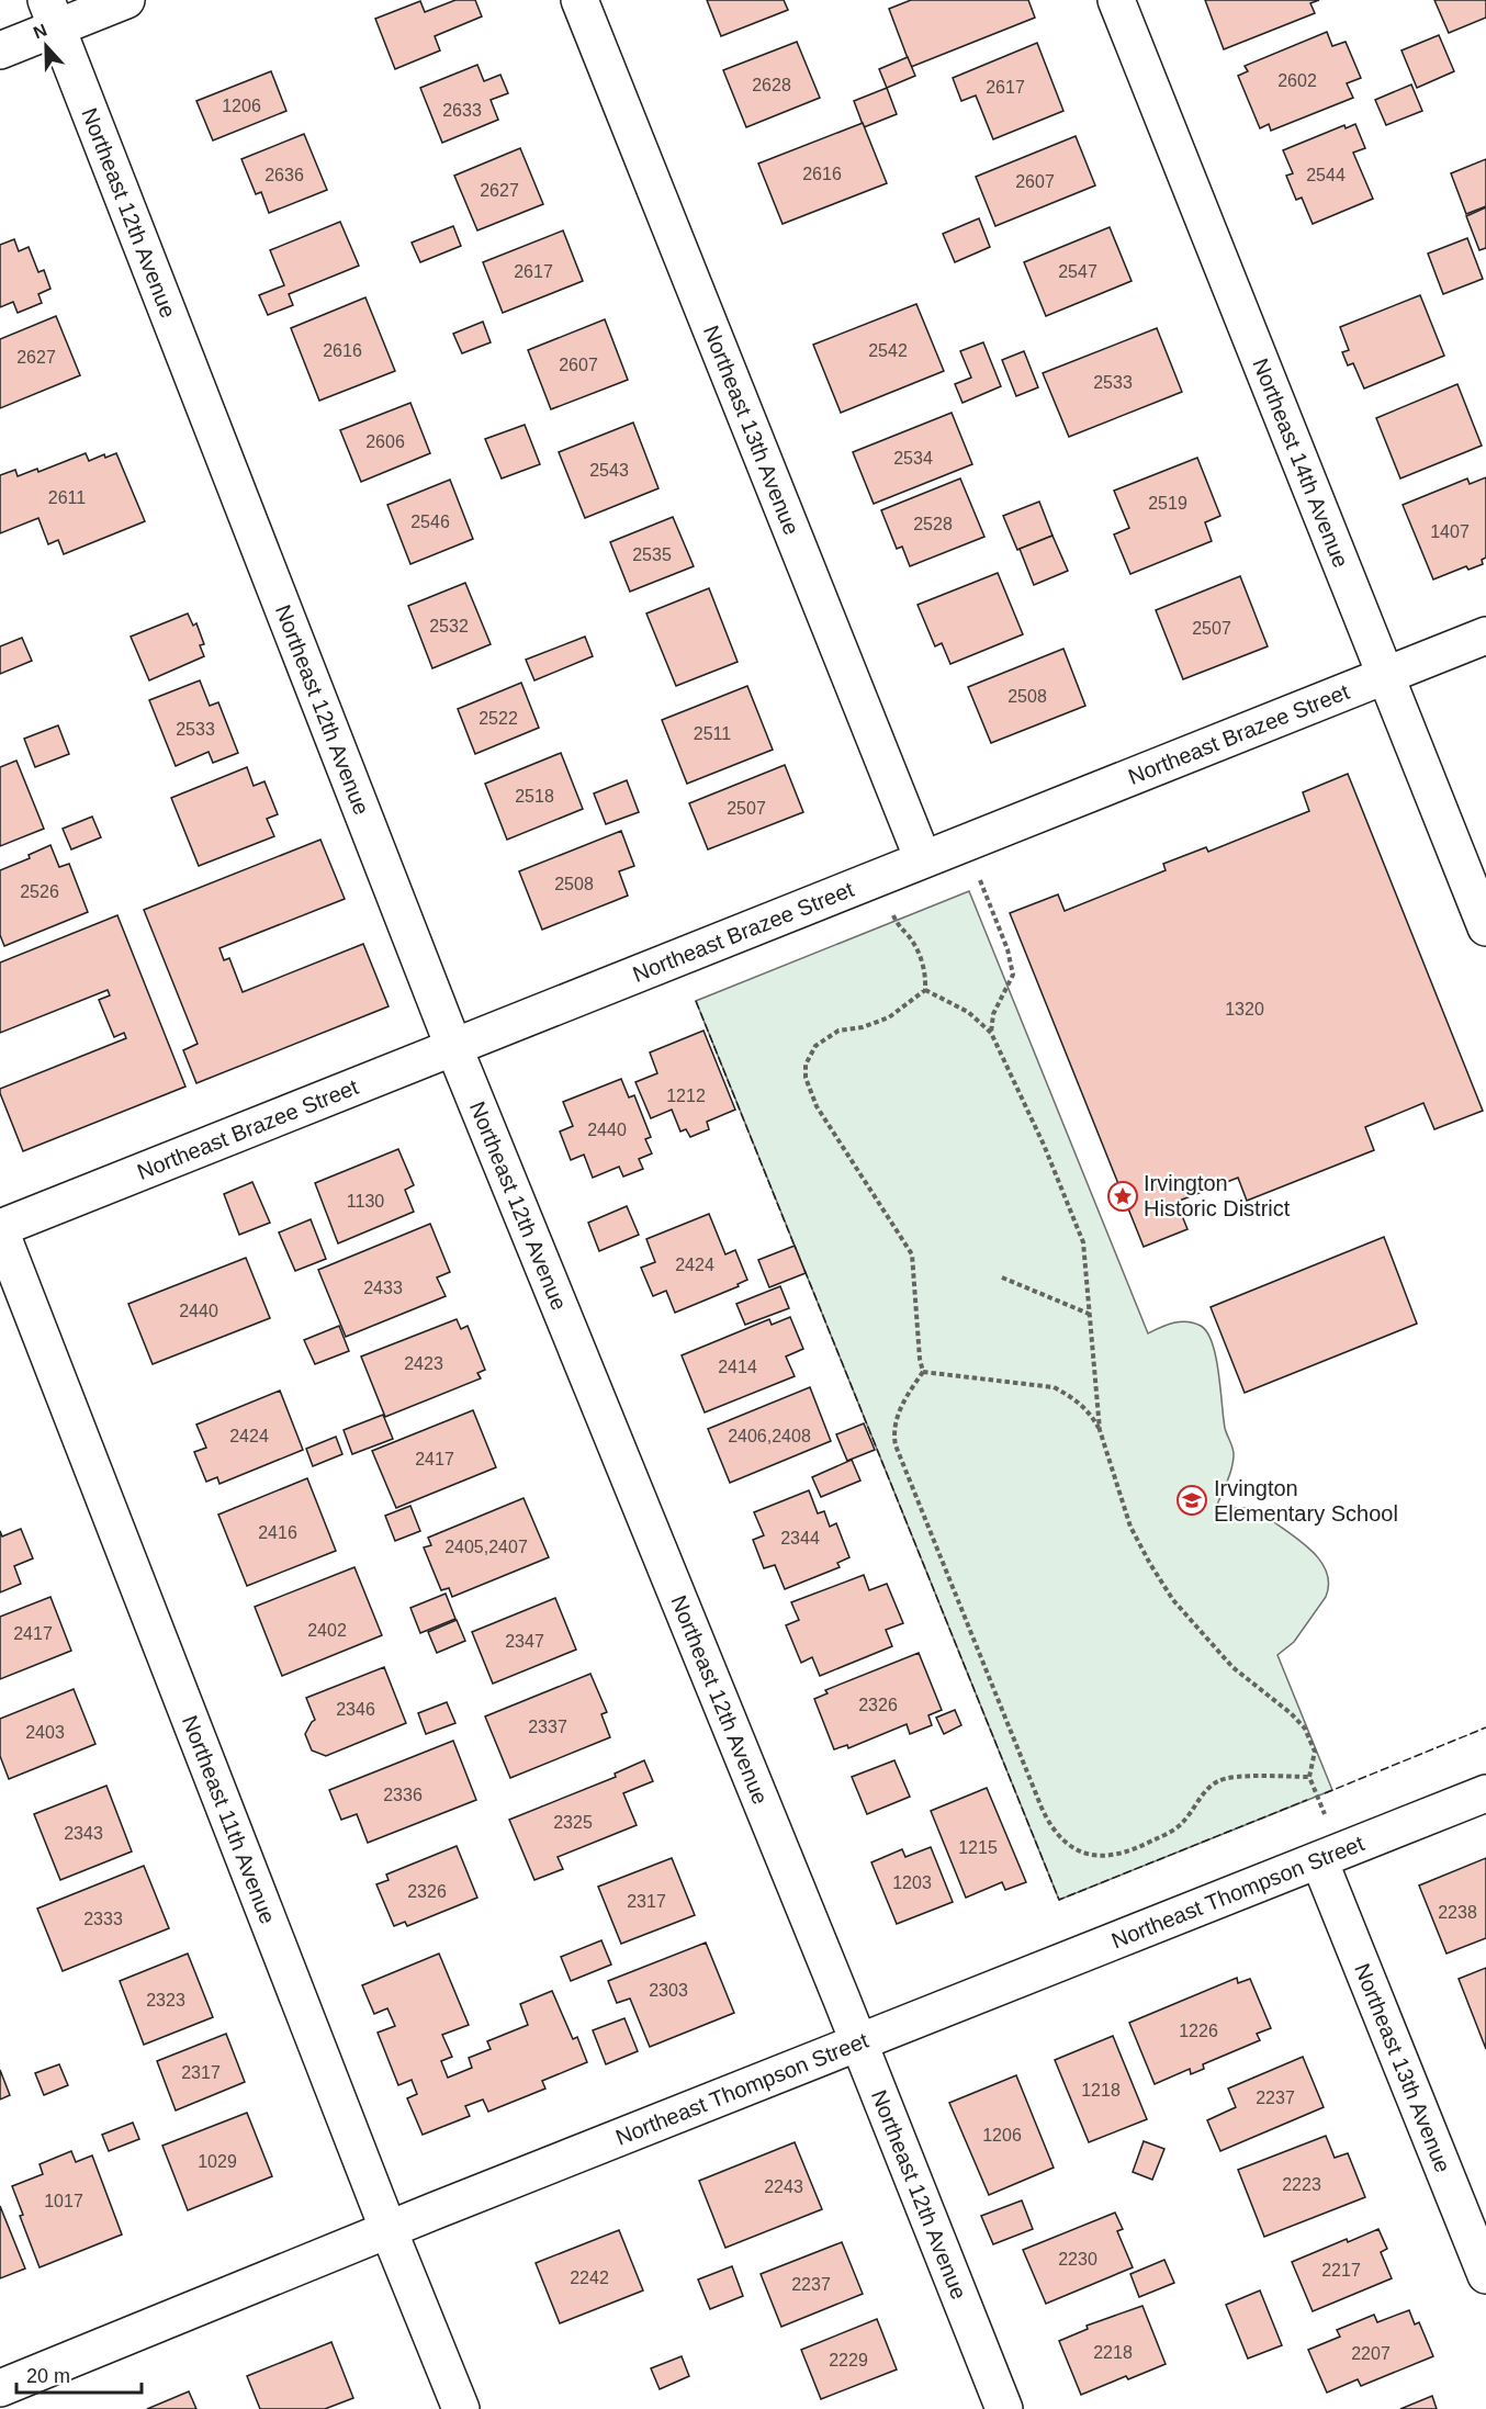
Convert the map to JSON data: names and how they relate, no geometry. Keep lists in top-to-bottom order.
{
  "streets": {
    "street": [
      "Northeast 12th Avenue",
      "Northeast 13th Avenue",
      "Northeast 14th Avenue",
      "Northeast Brazee Street",
      "Northeast 11th Avenue",
      "Northeast Thompson Street"
    ]
  },
  "crossings": [
    ["Northeast 12th Avenue", "Northeast Brazee Street"],
    ["Northeast 12th Avenue", "Northeast Thompson Street"],
    ["Northeast 13th Avenue", "Northeast Brazee Street"],
    ["Northeast 13th Avenue", "Northeast Thompson Street"],
    ["Northeast 14th Avenue", "Northeast Brazee Street"],
    ["Northeast Brazee Street", "Northeast 11th Avenue"],
    ["Northeast 11th Avenue", "Northeast Thompson Street"]
  ],
  "places": {
    "place": ["Irvington Historic District"],
    "school or university": ["Irvington Elementary School"]
  },
  "house_numbers": [
    "2602",
    "2628",
    "2617",
    "1206",
    "2633",
    "2616",
    "2636",
    "2544",
    "2607",
    "2627",
    "2617",
    "2547",
    "2616",
    "2542",
    "2627",
    "2607",
    "2533",
    "2606",
    "2534",
    "2543",
    "2611",
    "2519",
    "2546",
    "2528",
    "1407",
    "2535",
    "2532",
    "2507",
    "2508",
    "2522",
    "2533",
    "2511",
    "2518",
    "2507",
    "2508",
    "2526",
    "1320",
    "1212",
    "2440",
    "1130",
    "2424",
    "2433",
    "2440",
    "2423",
    "2414",
    "2424",
    "2406,2408",
    "2417",
    "2416",
    "2344",
    "2405,2407",
    "2402",
    "2417",
    "2347",
    "2326",
    "2346",
    "2337",
    "2403",
    "2336",
    "2325",
    "2343",
    "1215",
    "1203",
    "2326",
    "2317",
    "2238",
    "2333",
    "2303",
    "2323",
    "1226",
    "2317",
    "1218",
    "2237",
    "1206",
    "1029",
    "2223",
    "2243",
    "1017",
    "2230",
    "2217",
    "2242",
    "2237",
    "2218",
    "2207",
    "2229"
  ],
  "scale_bar": "20 m",
  "north": "top"
}
